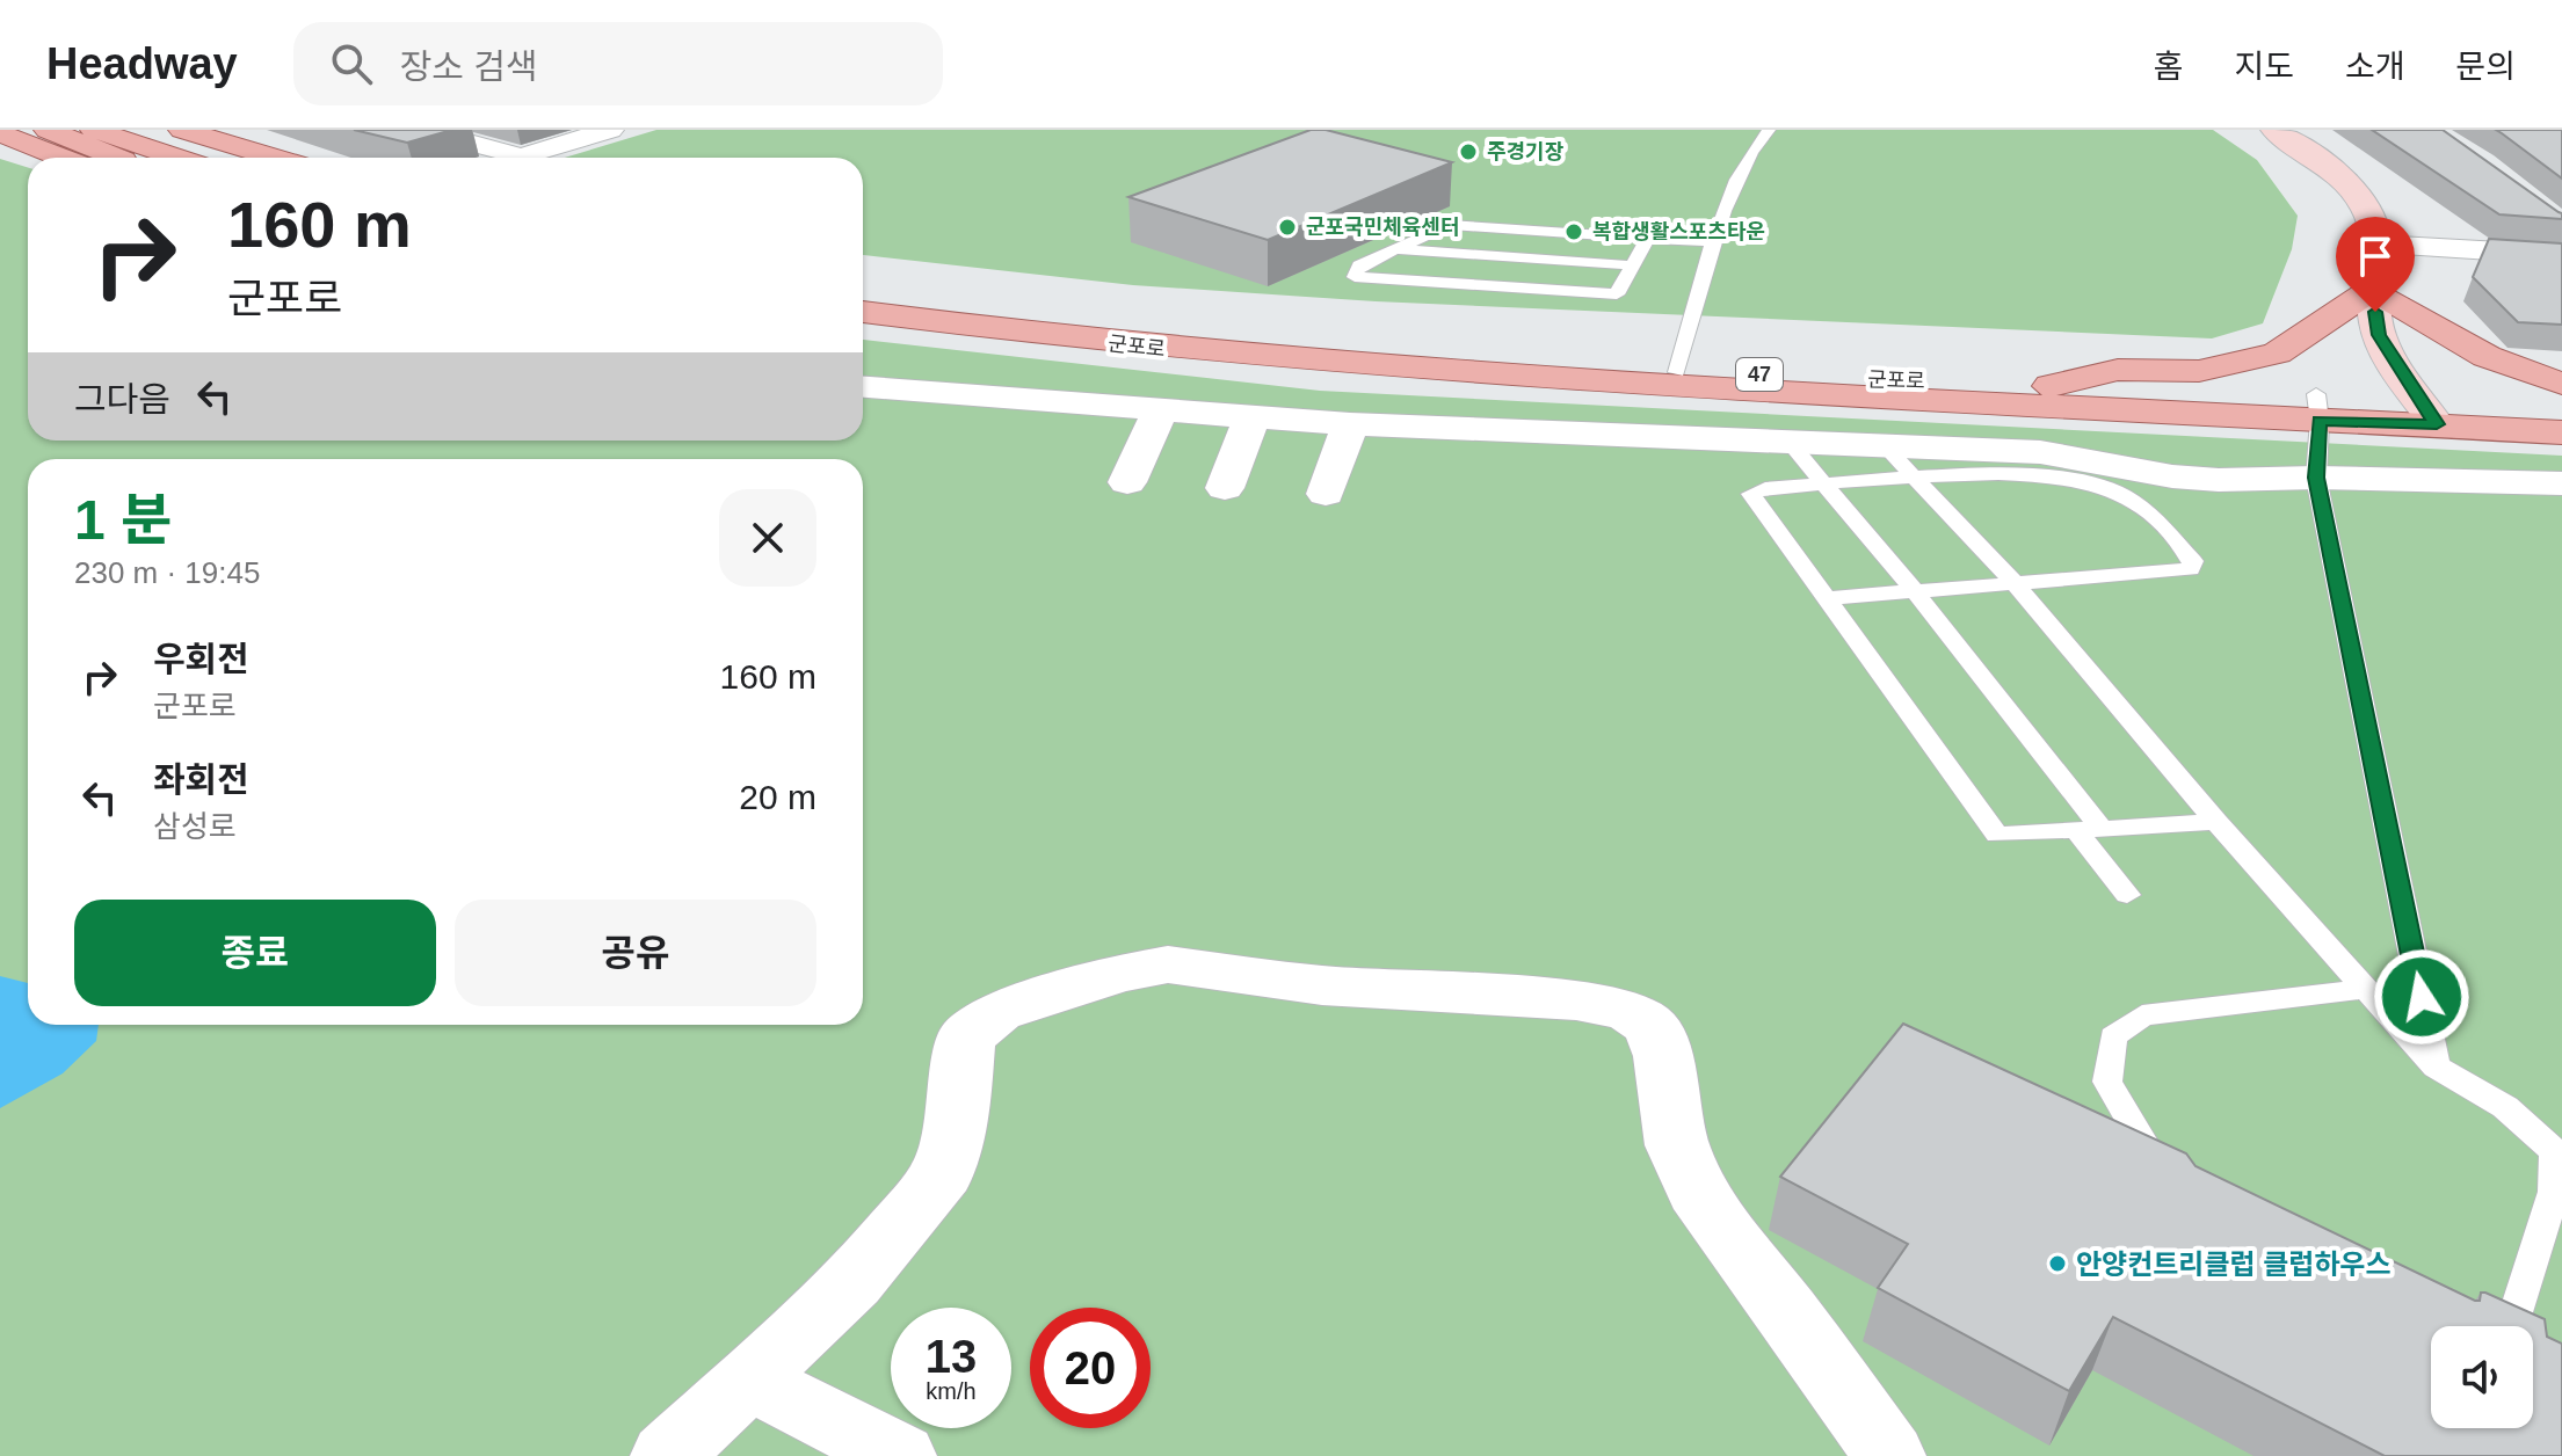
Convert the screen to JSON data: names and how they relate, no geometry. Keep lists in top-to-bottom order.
{
  "streets": {
    "main road": ["군포로", "47"]
  },
  "places": [
    "주경기장",
    "군포국민체육센터",
    "복합생활스포츠타운",
    "안양컨트리클럽 클럽하우스"
  ],
  "page": {
    "header": "Headway",
    "search": "장소 검색",
    "nav": [
      "홈",
      "지도",
      "소개",
      "문의"
    ],
    "turn": ["160 m", "군포로"],
    "then": "그다음",
    "heading": ["1 분", "230 m · 19:45"],
    "list": [
      {
        "name": "우회전",
        "note": "군포로",
        "value": "160 m"
      },
      {
        "name": "좌회전",
        "note": "삼성로",
        "value": "20 m"
      }
    ],
    "buttons": ["종료", "공유"],
    "speed": "13 km/h",
    "limit": "20"
  }
}
